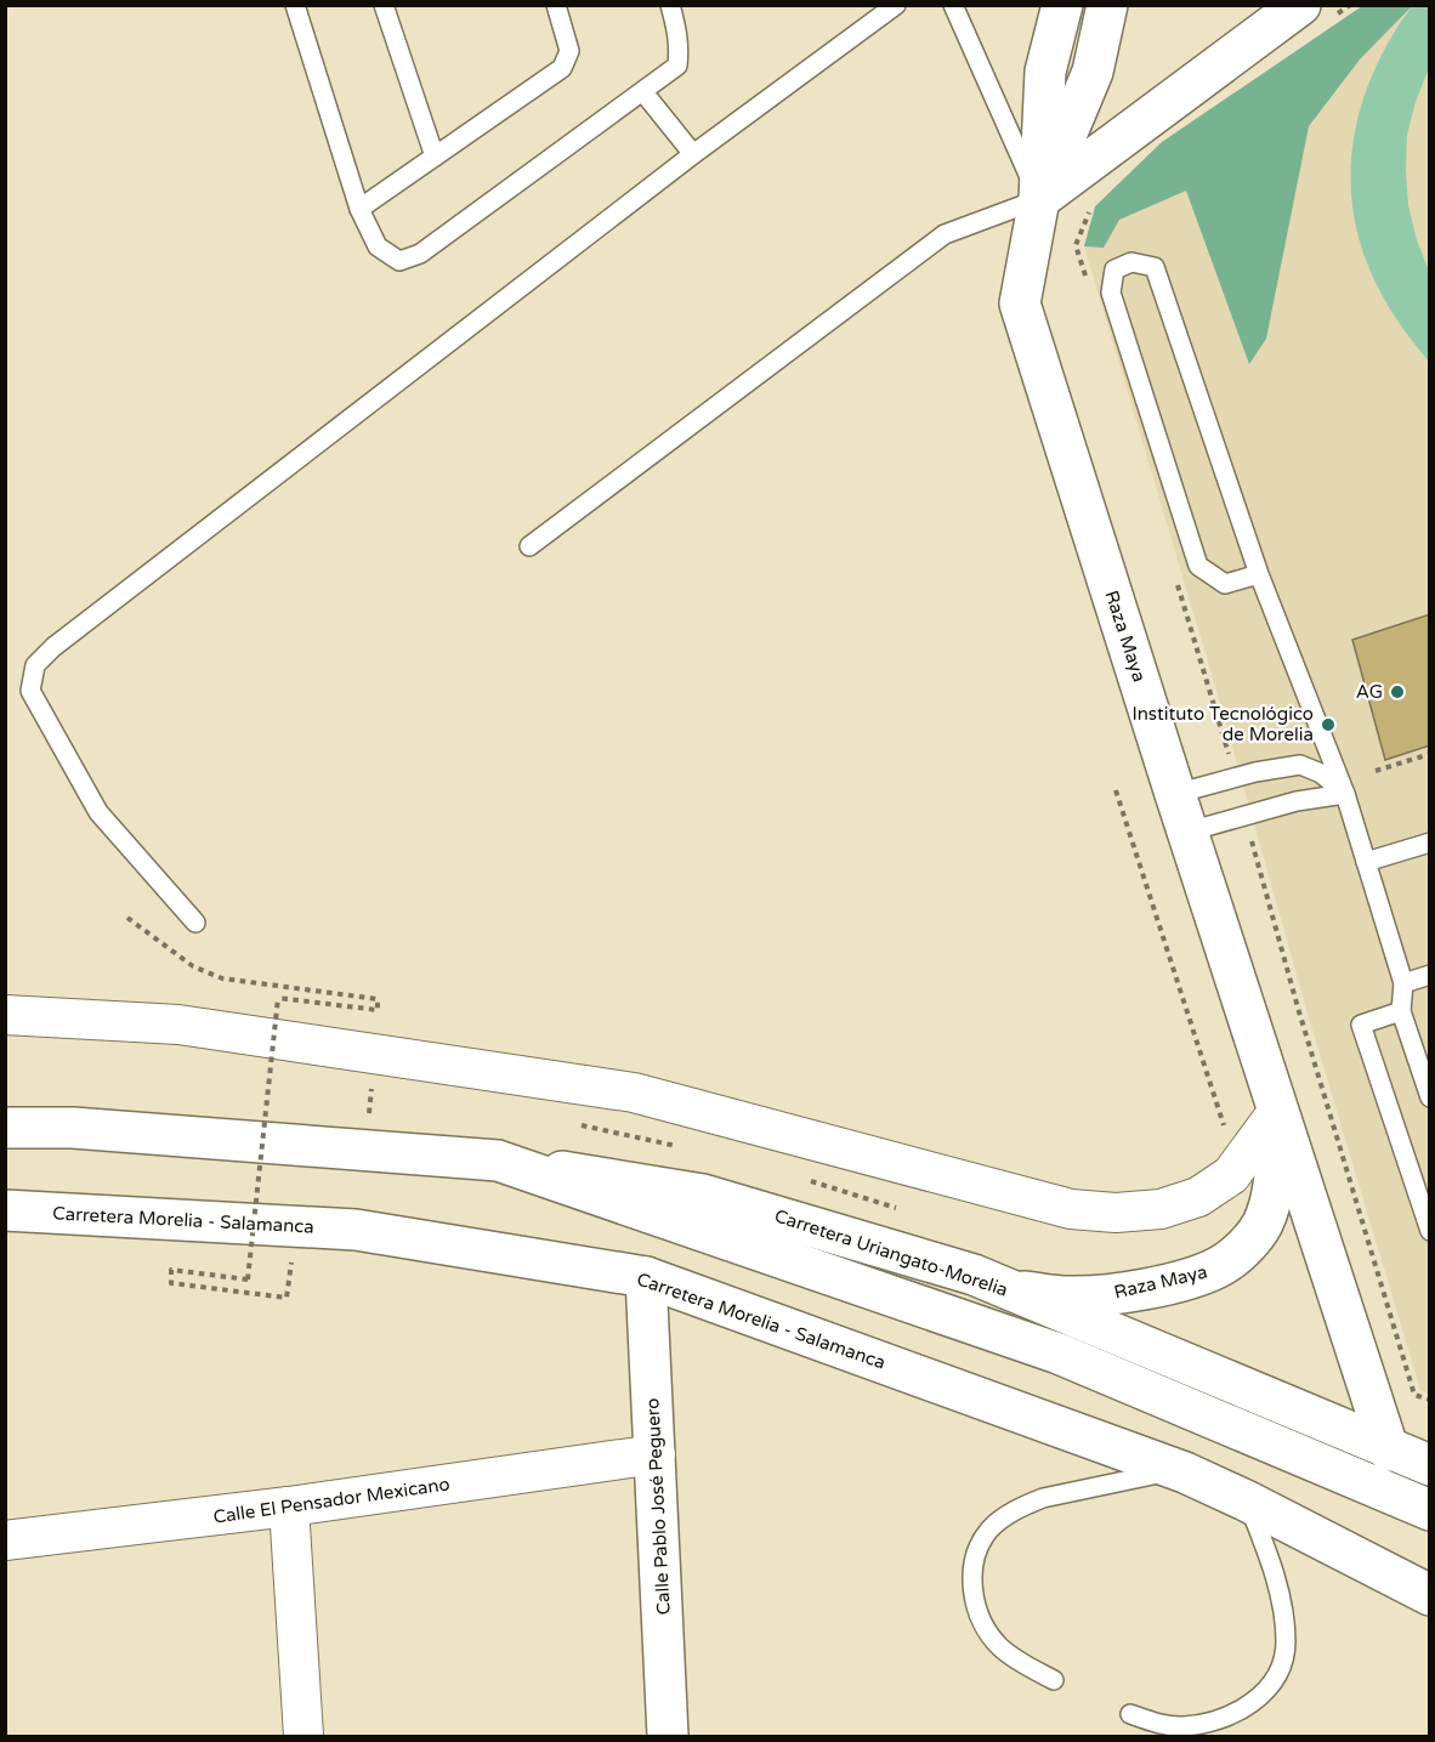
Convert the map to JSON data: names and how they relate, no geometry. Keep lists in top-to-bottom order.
{
  "streets": {
    "main road": [
      "Raza Maya",
      "Carretera Morelia - Salamanca",
      "Carretera Uriangato-Morelia",
      "Calle Pablo José Peguero"
    ],
    "street": ["Calle El Pensador Mexicano"]
  },
  "crossings": [
    ["Raza Maya", "Carretera Uriangato-Morelia"],
    ["Carretera Morelia - Salamanca", "Calle Pablo José Peguero"],
    ["Calle El Pensador Mexicano", "Calle Pablo José Peguero"]
  ],
  "places": ["AG", "Instituto Tecnológico de Morelia"]
}
